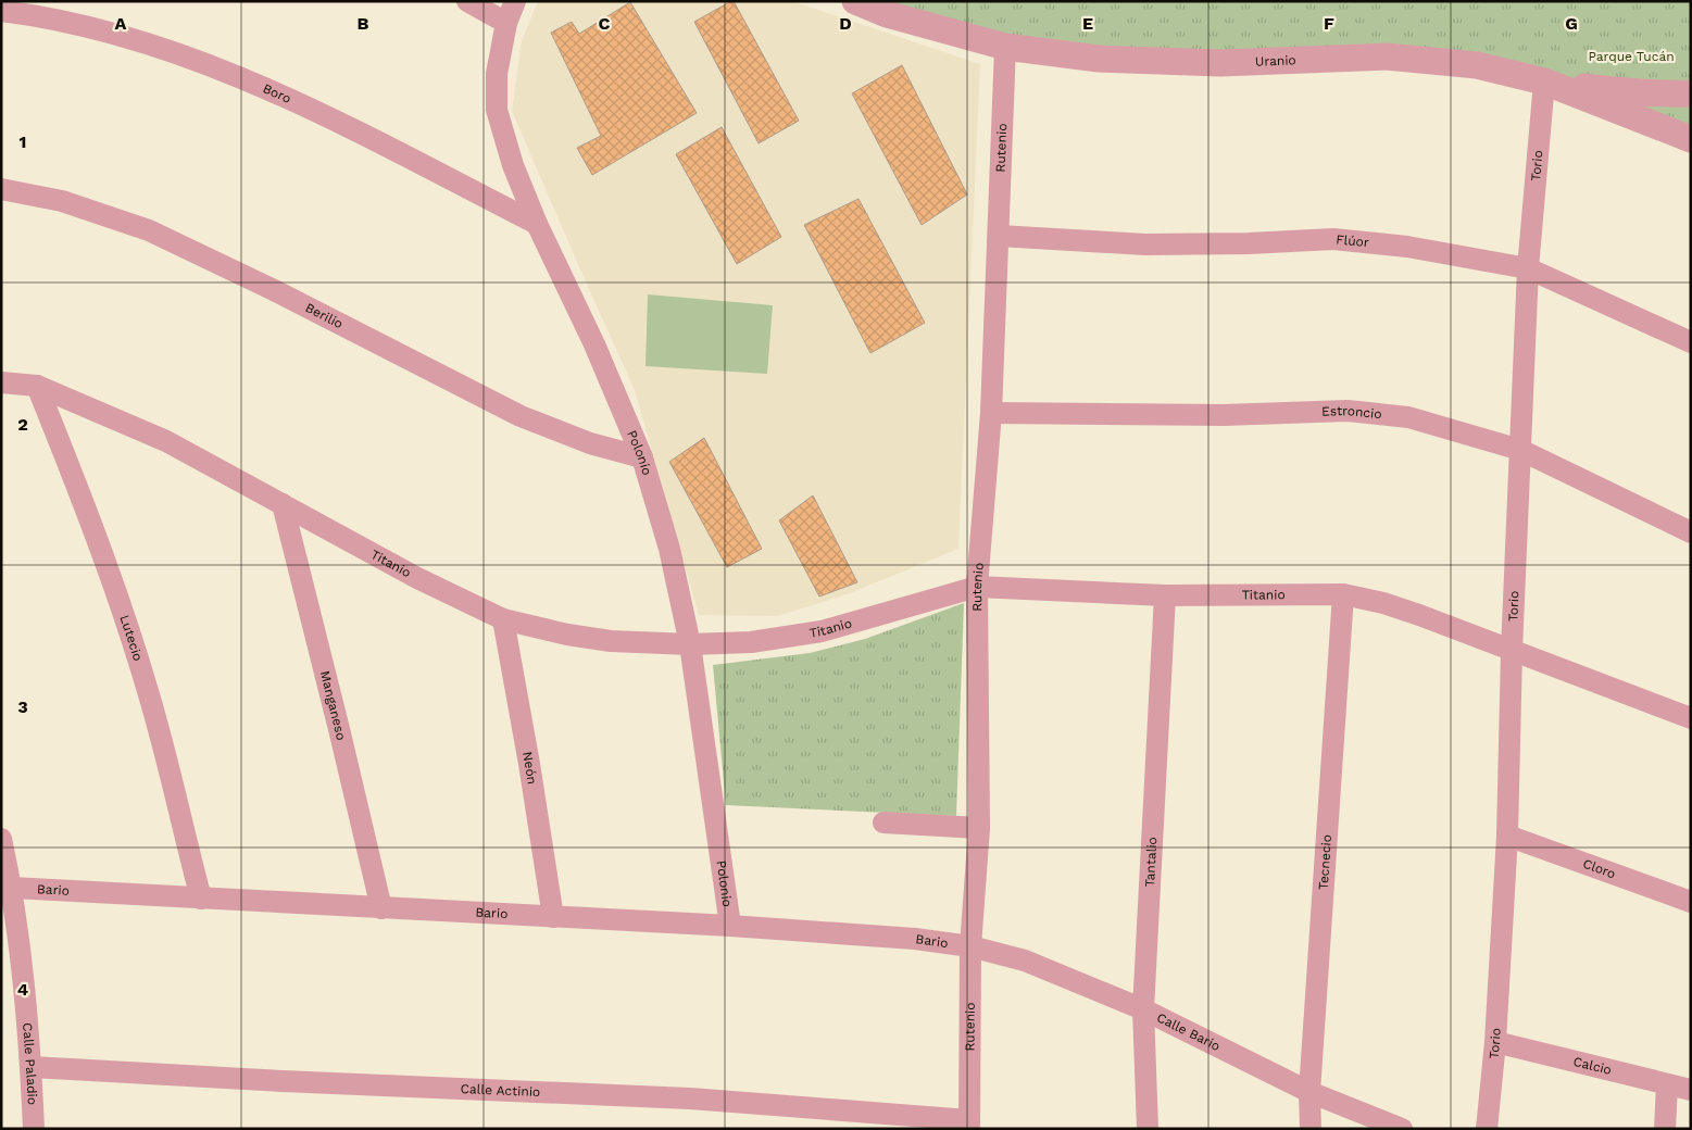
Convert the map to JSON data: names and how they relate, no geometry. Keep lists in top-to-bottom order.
{
  "streets": {
    "street": [
      "Uranio",
      "Boro",
      "Rutenio",
      "Torio",
      "Flúor",
      "Berilio",
      "Estroncio",
      "Polonio",
      "Titanio",
      "Lutecio",
      "Manganeso",
      "Neón",
      "Tantalio",
      "Tecnecio",
      "Cloro",
      "Bario",
      "Calle Bario",
      "Calle Paladio",
      "Calcio",
      "Calle Actinio"
    ]
  },
  "crossings": [
    ["Uranio", "Rutenio"],
    ["Uranio", "Torio"],
    ["Boro", "Polonio"],
    ["Rutenio", "Flúor"],
    ["Rutenio", "Estroncio"],
    ["Rutenio", "Titanio"],
    ["Rutenio", "Bario"],
    ["Rutenio", "Calle Bario"],
    ["Rutenio", "Calle Actinio"],
    ["Torio", "Flúor"],
    ["Torio", "Estroncio"],
    ["Torio", "Titanio"],
    ["Torio", "Cloro"],
    ["Torio", "Calcio"],
    ["Berilio", "Polonio"],
    ["Polonio", "Titanio"],
    ["Polonio", "Bario"],
    ["Titanio", "Lutecio"],
    ["Titanio", "Manganeso"],
    ["Titanio", "Neón"],
    ["Titanio", "Tantalio"],
    ["Titanio", "Tecnecio"],
    ["Lutecio", "Bario"],
    ["Manganeso", "Bario"],
    ["Neón", "Bario"],
    ["Tantalio", "Calle Bario"],
    ["Tecnecio", "Calle Bario"],
    ["Bario", "Calle Bario"],
    ["Bario", "Calle Paladio"],
    ["Calle Paladio", "Calle Actinio"]
  ],
  "parks": ["Parque Tucán"],
  "grid": {
    "columns": [
      "A",
      "B",
      "C",
      "D",
      "E",
      "F",
      "G"
    ],
    "rows": [
      "1",
      "2",
      "3",
      "4"
    ]
  }
}
